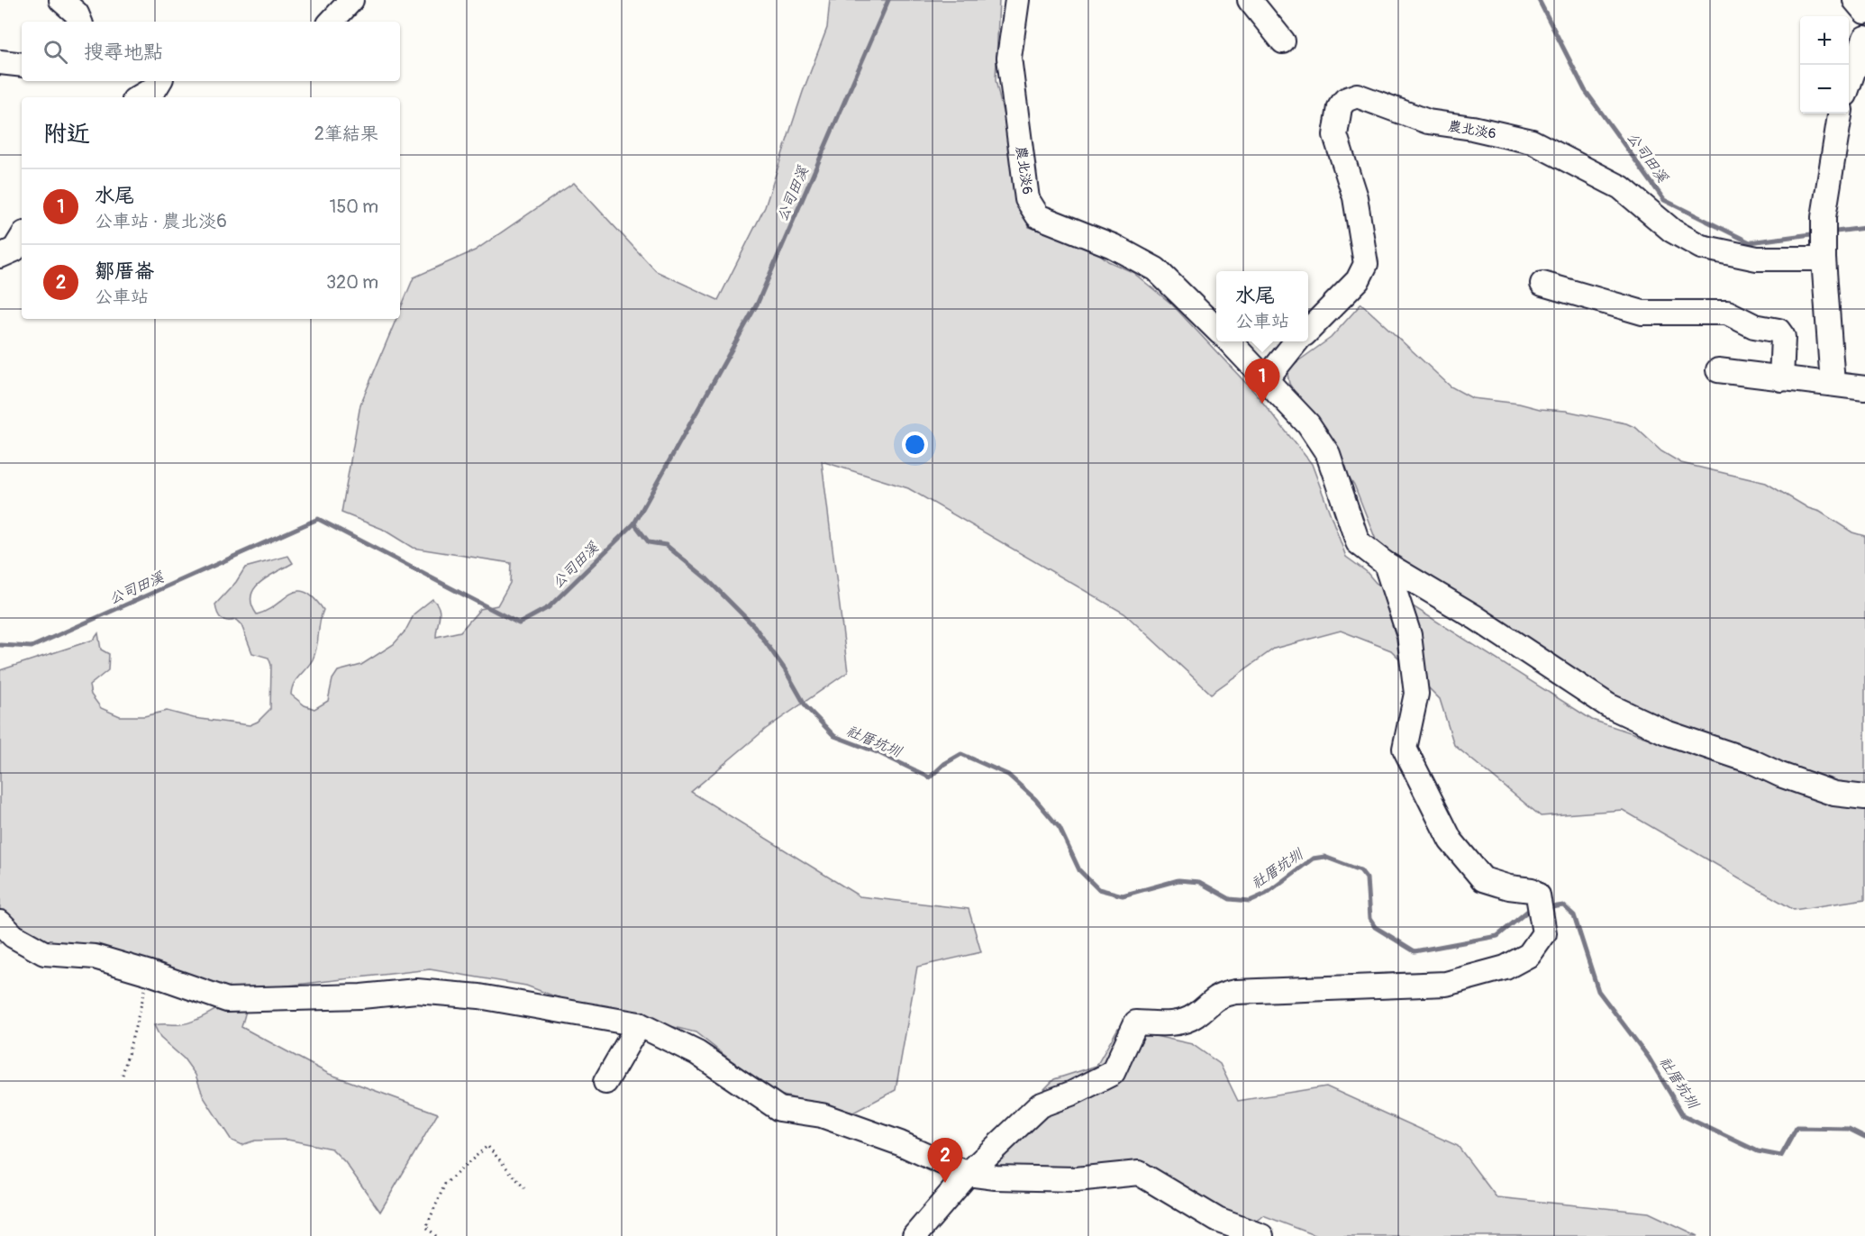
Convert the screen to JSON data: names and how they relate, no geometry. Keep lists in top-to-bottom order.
{
  "streets": {
    "street": ["農北淡6"]
  },
  "water": ["公司田溪", "社厝坑圳"],
  "page": {
    "map_buttons": ["+", "−"],
    "search": "搜尋地點",
    "heading": ["附近", "2筆結果"],
    "list": [
      {
        "mark": "1",
        "name": "水尾",
        "note": "公車站 · 農北淡6",
        "value": "150 m"
      },
      {
        "mark": "2",
        "name": "鄒厝崙",
        "note": "公車站",
        "value": "320 m"
      }
    ],
    "popup": ["水尾", "公車站"],
    "pins": ["1", "2"]
  }
}
